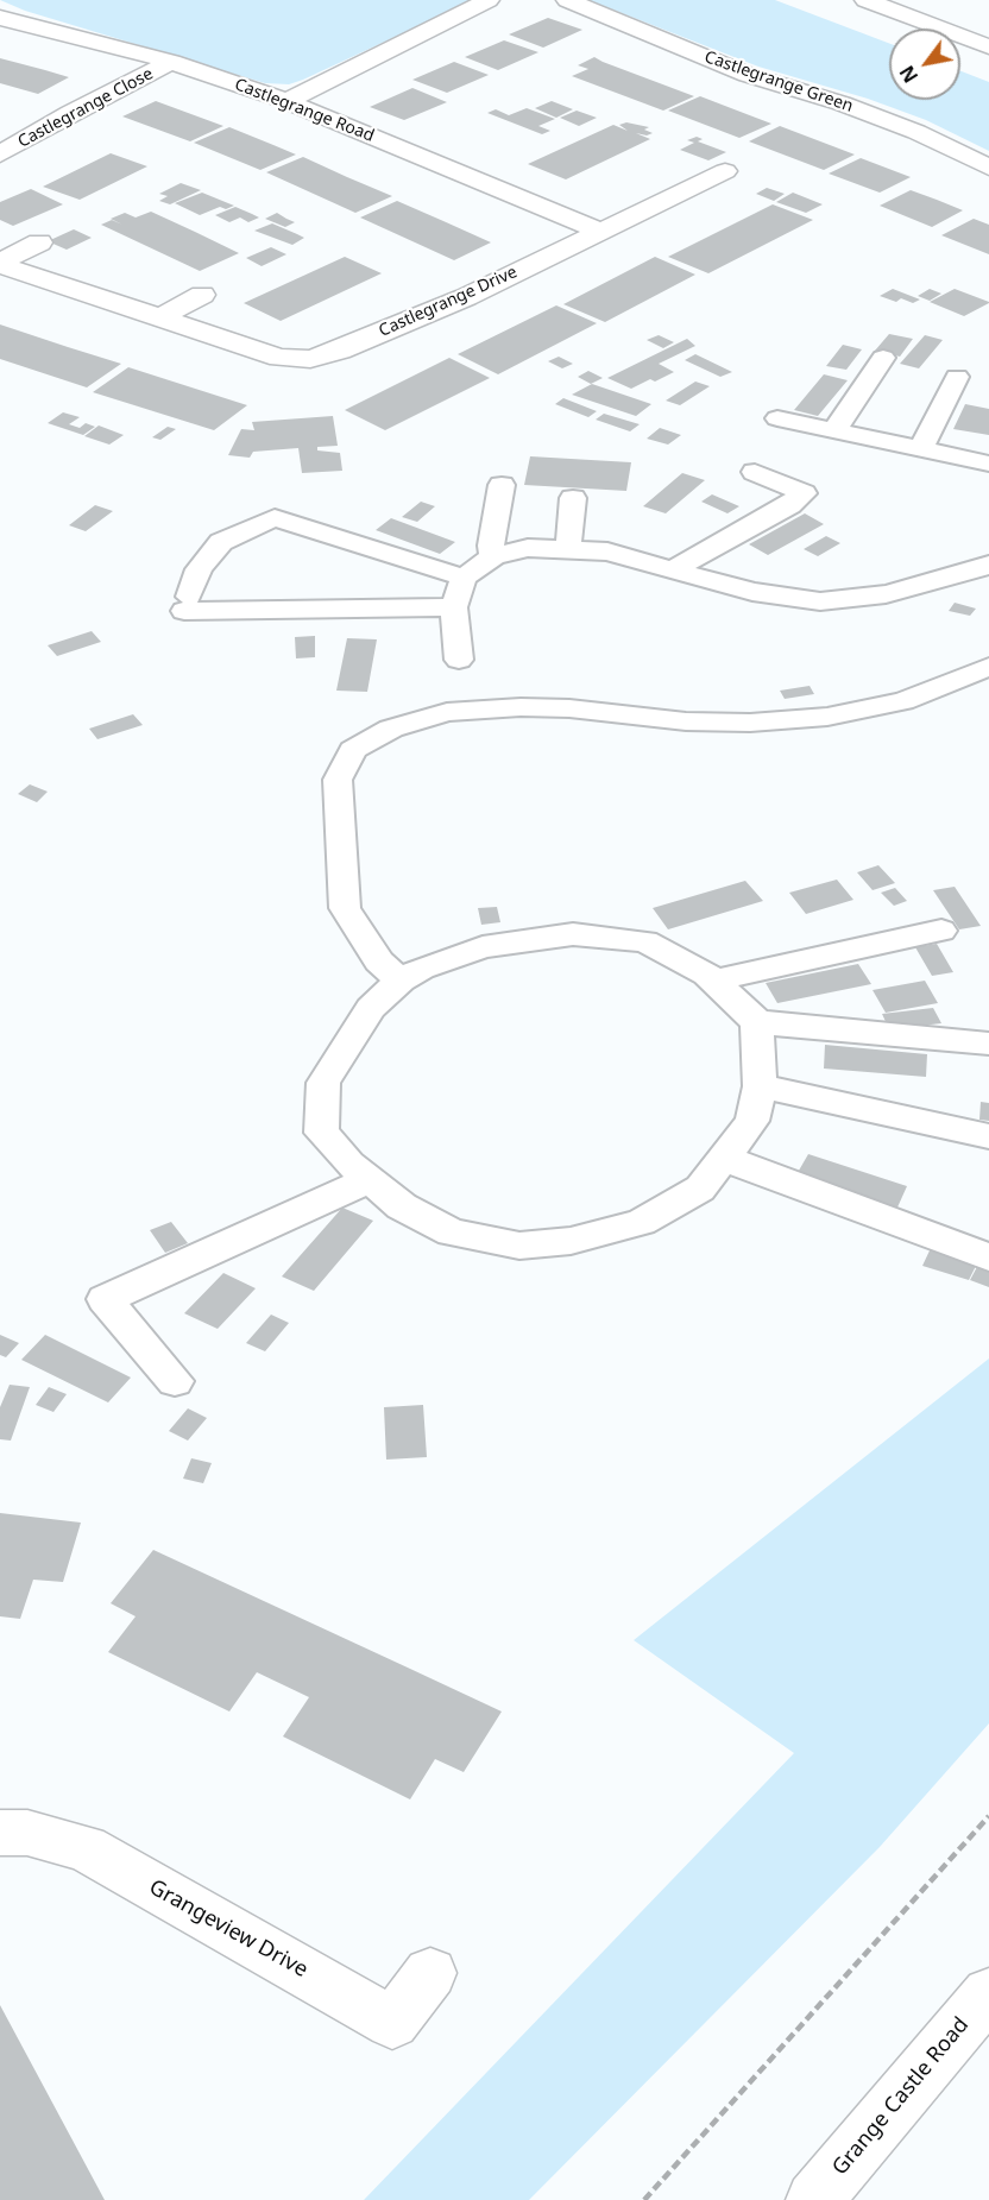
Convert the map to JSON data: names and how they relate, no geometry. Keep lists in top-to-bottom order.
{
  "streets": {
    "street": [
      "Castlegrange Green",
      "Castlegrange Close",
      "Castlegrange Road",
      "Castlegrange Drive",
      "Grangeview Drive",
      "Grange Castle Road"
    ]
  },
  "crossings": [
    ["Castlegrange Close", "Castlegrange Road"],
    ["Castlegrange Road", "Castlegrange Drive"]
  ],
  "north": "bottom left"
}
